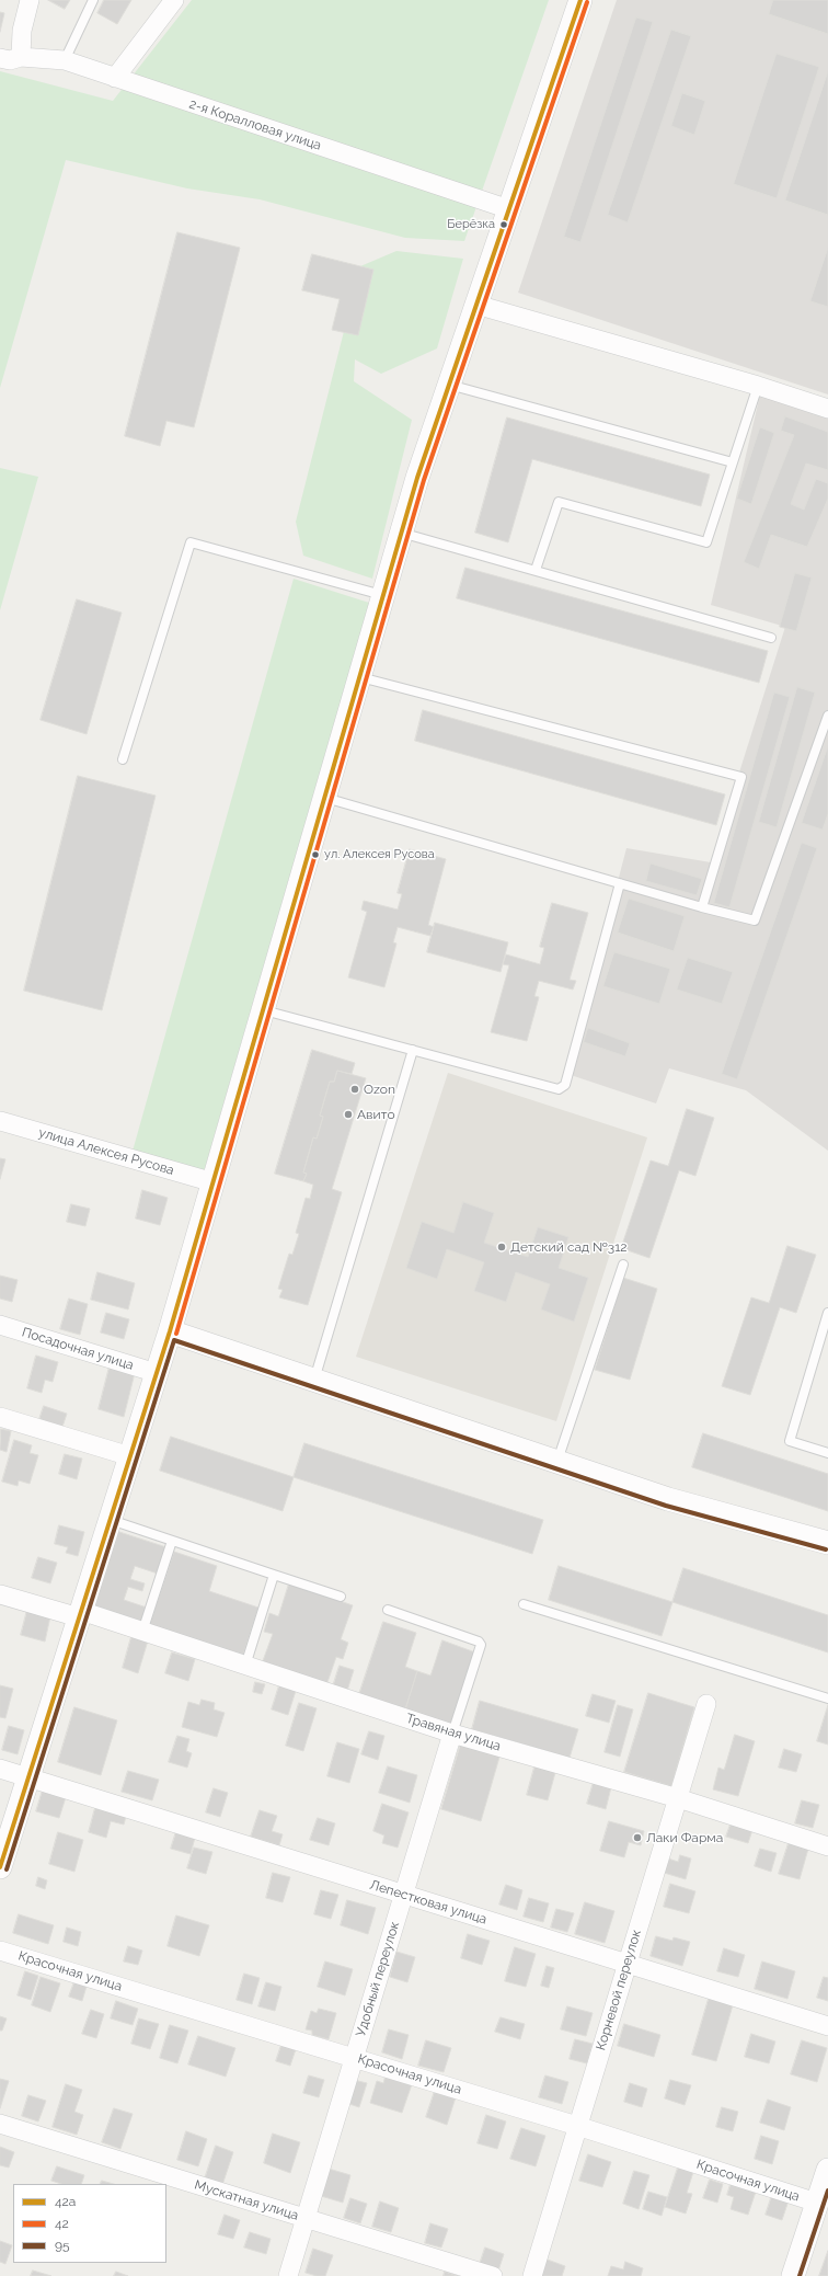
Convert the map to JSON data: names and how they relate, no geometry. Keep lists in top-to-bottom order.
{
  "streets": {
    "street": [
      "2-я Коралловая улица",
      "улица Алексея Русова",
      "Посадочная улица",
      "Травяная улица",
      "Лепестковая улица",
      "Красочная улица",
      "Удобный переулок",
      "Корневой переулок",
      "Мускатная улица"
    ]
  },
  "crossings": [
    ["Травяная улица", "Удобный переулок"],
    ["Травяная улица", "Корневой переулок"],
    ["Лепестковая улица", "Удобный переулок"],
    ["Лепестковая улица", "Корневой переулок"],
    ["Красочная улица", "Удобный переулок"],
    ["Красочная улица", "Корневой переулок"],
    ["Удобный переулок", "Мускатная улица"]
  ],
  "places": [
    "Берёзка",
    "ул. Алексея Русова",
    "Ozon",
    "Авито",
    "Детский сад №312",
    "Лаки Фарма"
  ],
  "lines": ["transit line 42a", "transit line 42", "transit line 95"],
  "legend": ["42a", "42", "95"]
}
